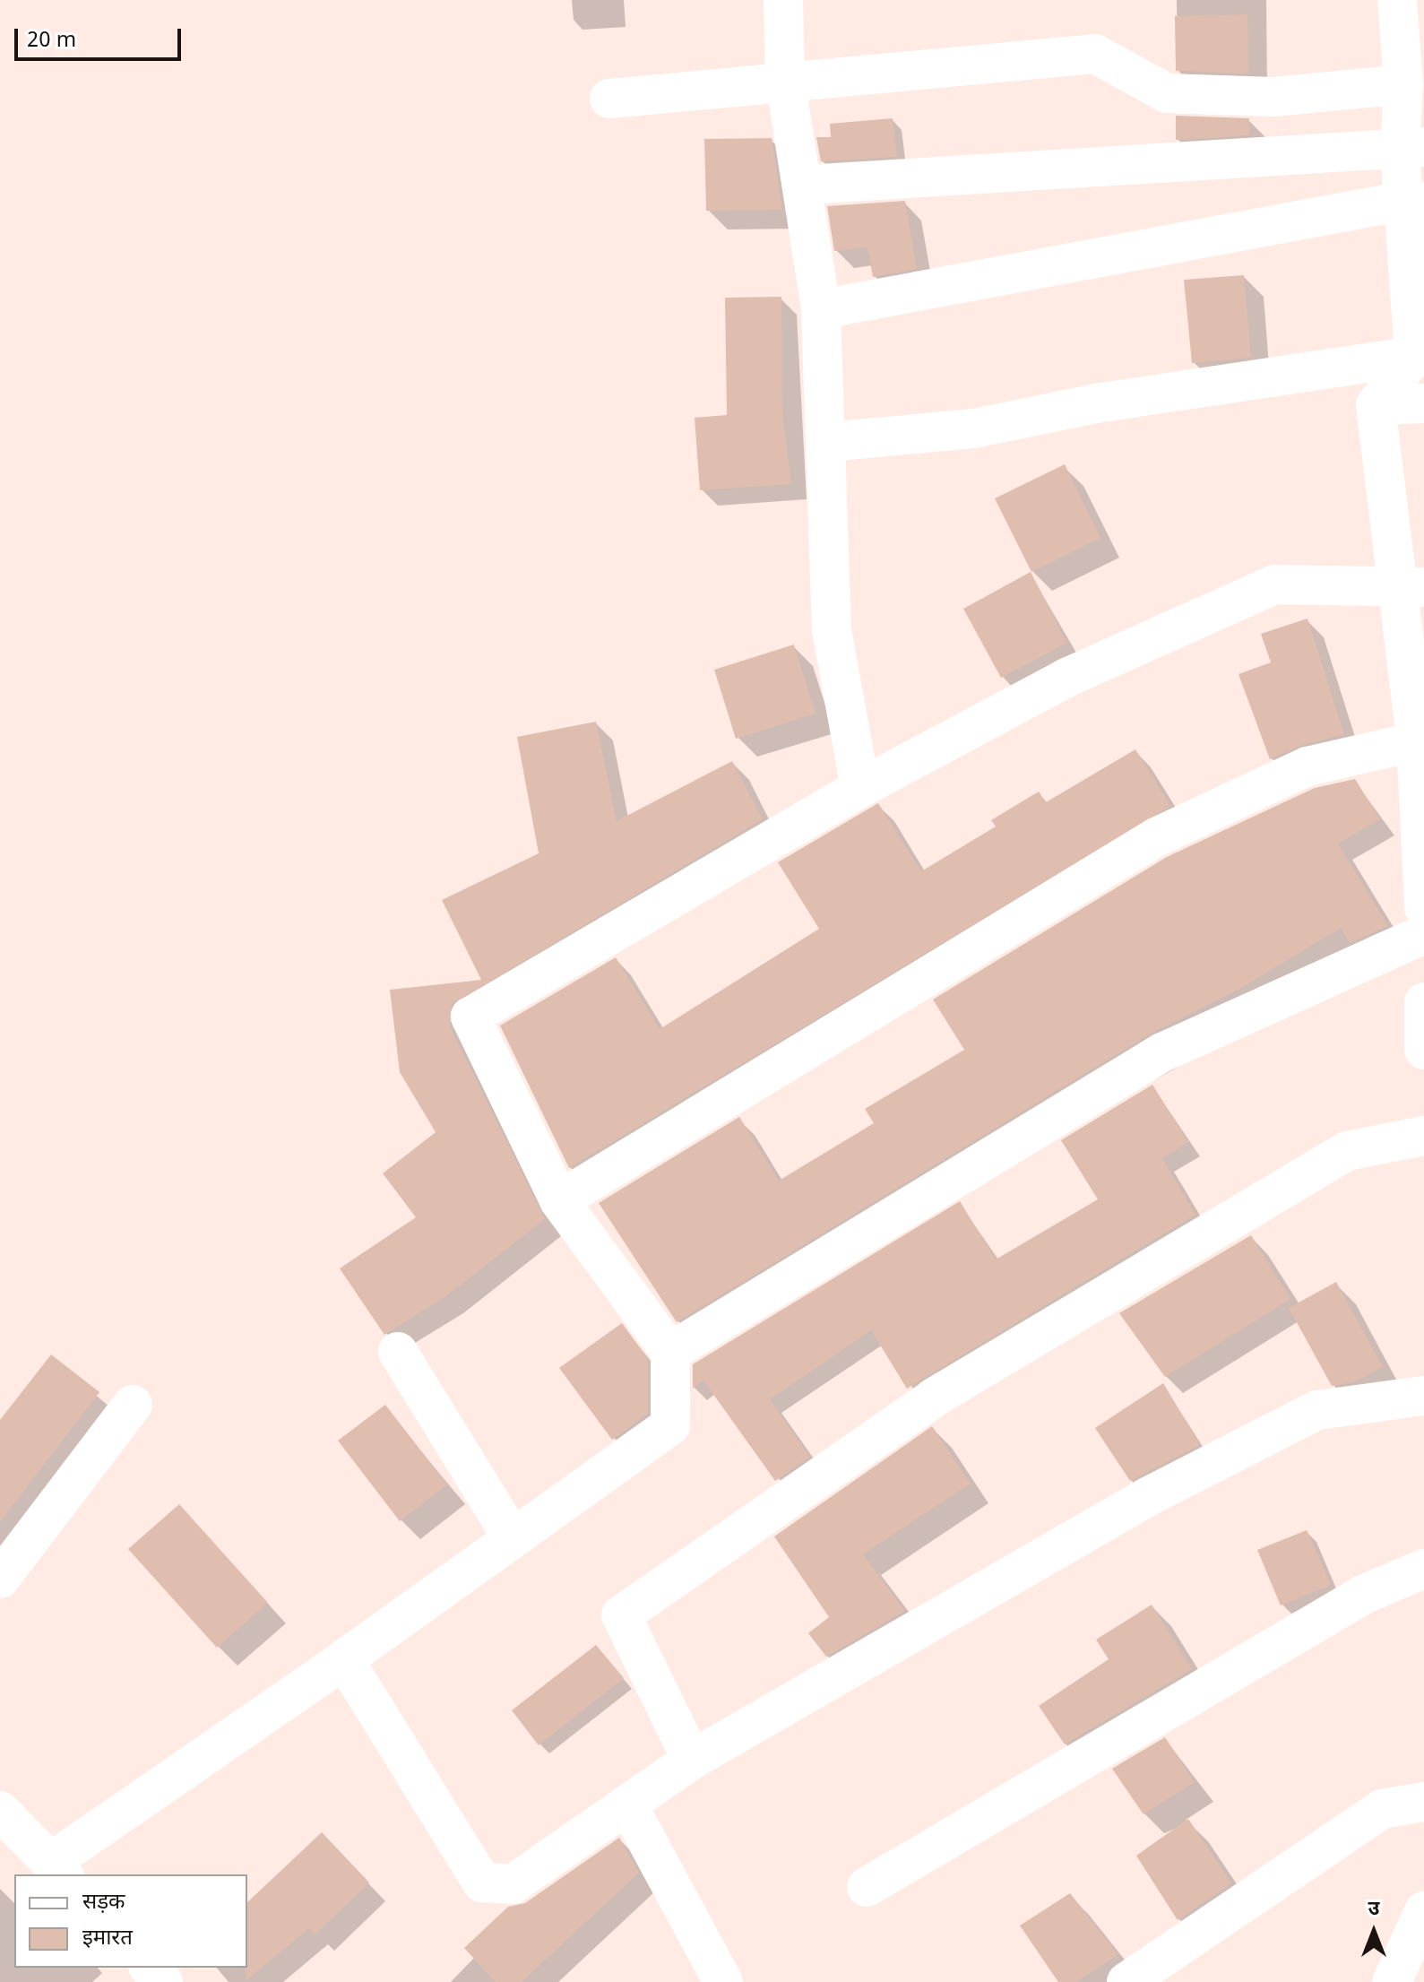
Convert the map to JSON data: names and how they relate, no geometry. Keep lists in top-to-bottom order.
{
  "legend": ["सड़क", "इमारत"],
  "scale_bar": "20 m",
  "north": "top"
}
